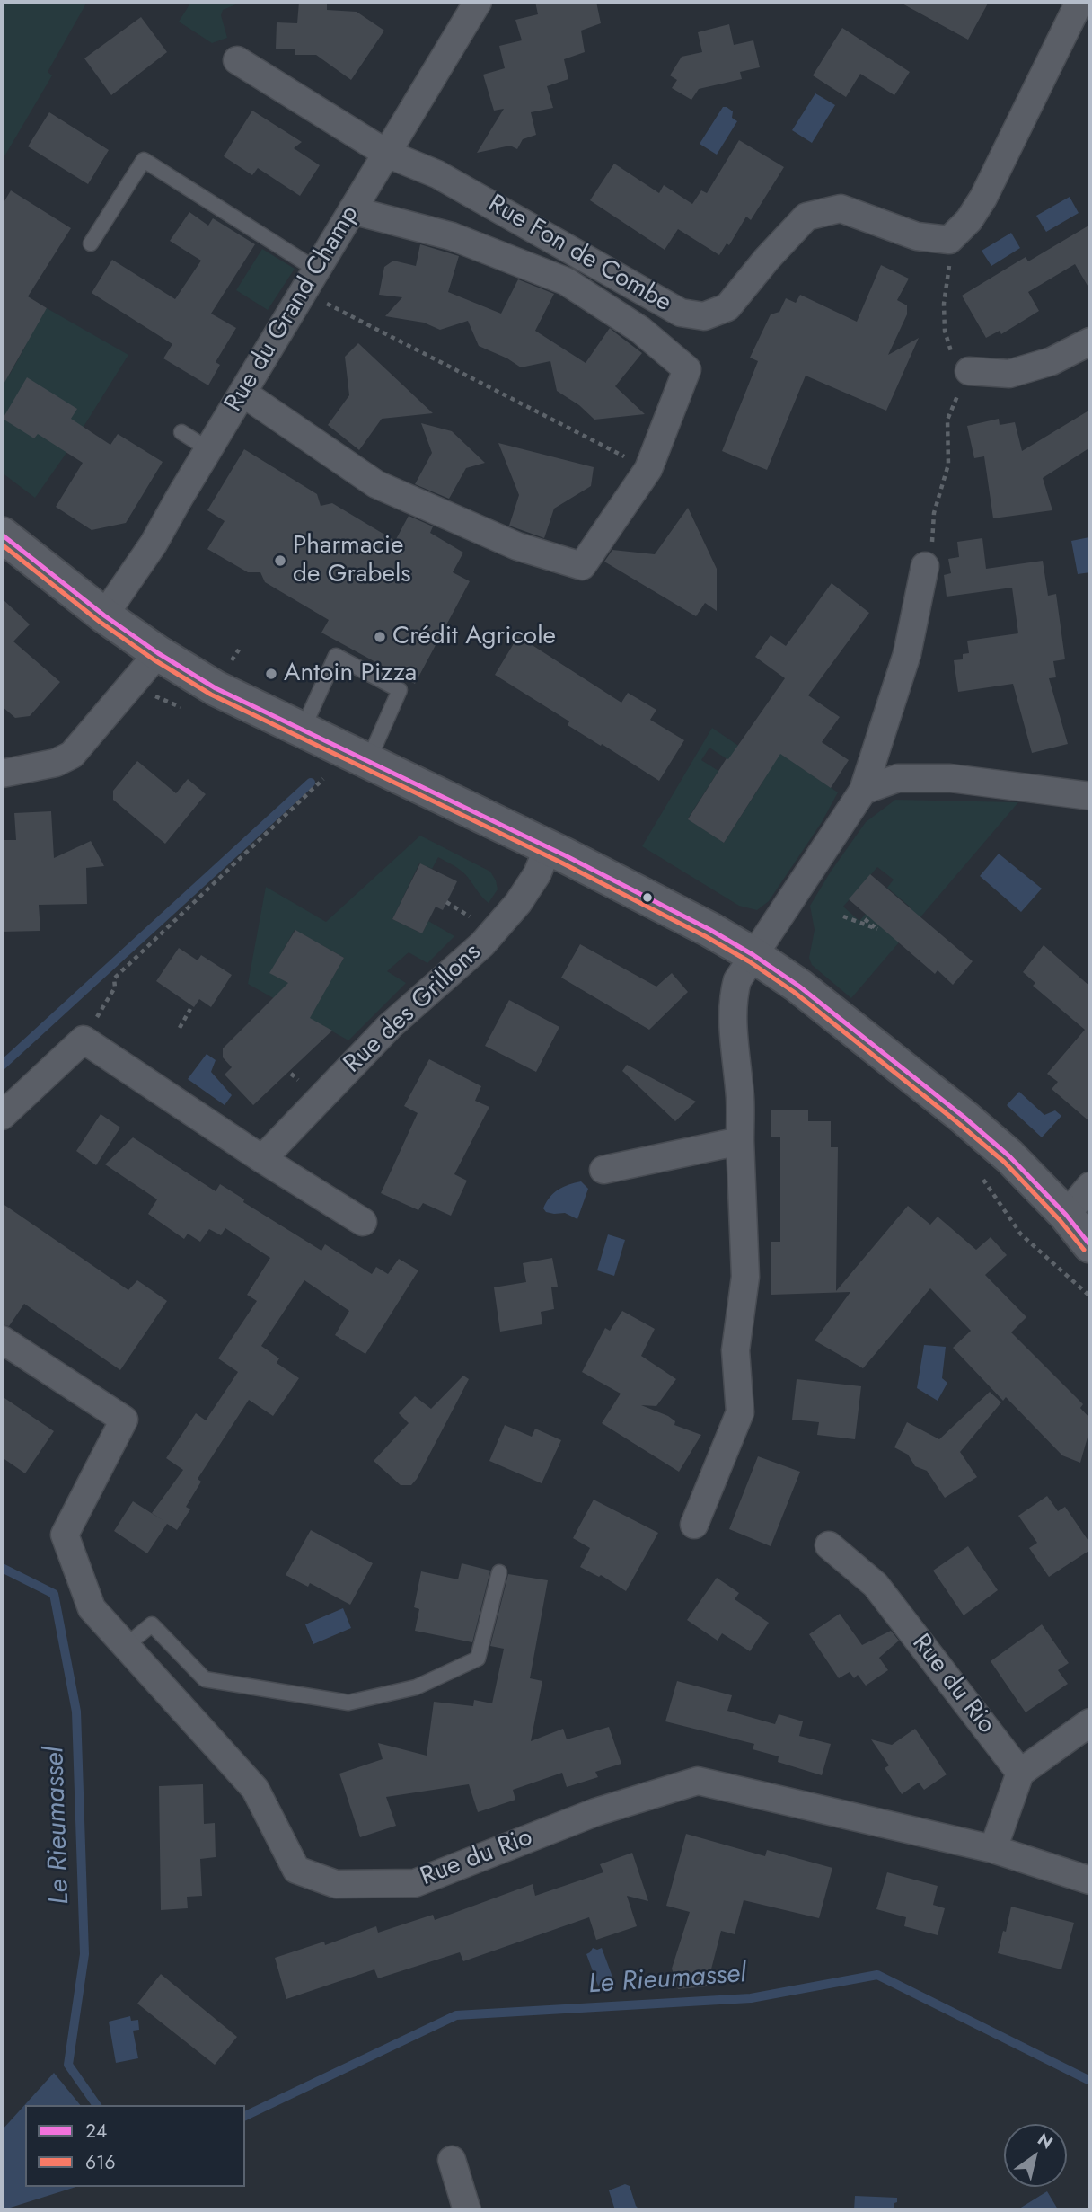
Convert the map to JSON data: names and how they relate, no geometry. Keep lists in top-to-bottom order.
{
  "streets": {
    "street": [
      "Rue Fon de Combe",
      "Rue du Grand Champ",
      "Rue des Grillons",
      "Rue du Rio"
    ]
  },
  "crossings": [
    ["Rue Fon de Combe", "Rue du Grand Champ"]
  ],
  "water": ["Le Rieumassel"],
  "places": ["Pharmacie de Grabels", "Crédit Agricole", "Antoin Pizza"],
  "lines": ["transit line 24", "transit line 616"],
  "legend": ["24", "616"],
  "north": "top right"
}
